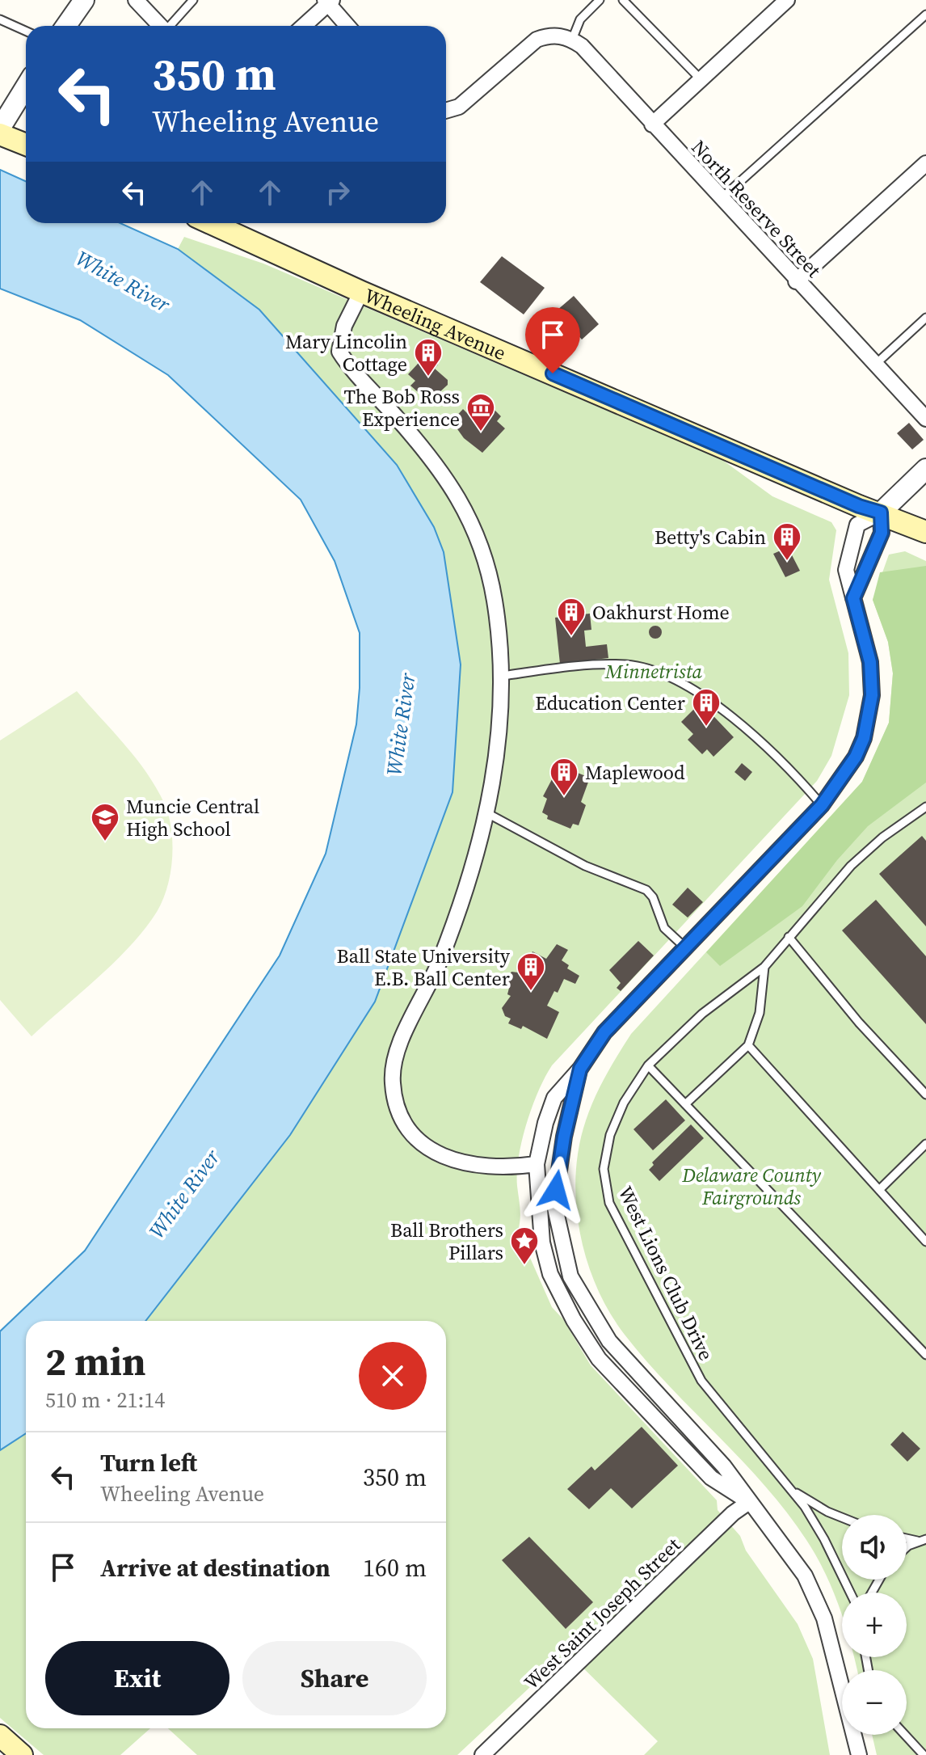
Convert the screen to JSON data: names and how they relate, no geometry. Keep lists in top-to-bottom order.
{
  "streets": {
    "main road": ["Wheeling Avenue"],
    "street": ["North Reserve Street", "West Saint Joseph Street"],
    "lane": ["West Lions Club Drive"]
  },
  "water": ["White River"],
  "parks": ["Minnetrista", "Delaware County Fairgrounds"],
  "places": {
    "building": [
      "Mary Lincolin Cottage",
      "Betty's Cabin",
      "Oakhurst Home",
      "Education Center",
      "Maplewood",
      "Ball State University E.B. Ball Center"
    ],
    "museum": ["The Bob Ross Experience"],
    "school or university": ["Muncie Central High School"],
    "place": ["Ball Brothers Pillars"]
  },
  "page": {
    "turn": ["350 m", "Wheeling Avenue"],
    "heading": ["2 min", "510 m · 21:14"],
    "list": [
      {
        "name": "Turn left",
        "note": "Wheeling Avenue",
        "value": "350 m"
      },
      {
        "name": "Arrive at destination",
        "value": "160 m"
      }
    ],
    "map_buttons": ["+", "−"],
    "buttons": ["Exit", "Share"]
  }
}
